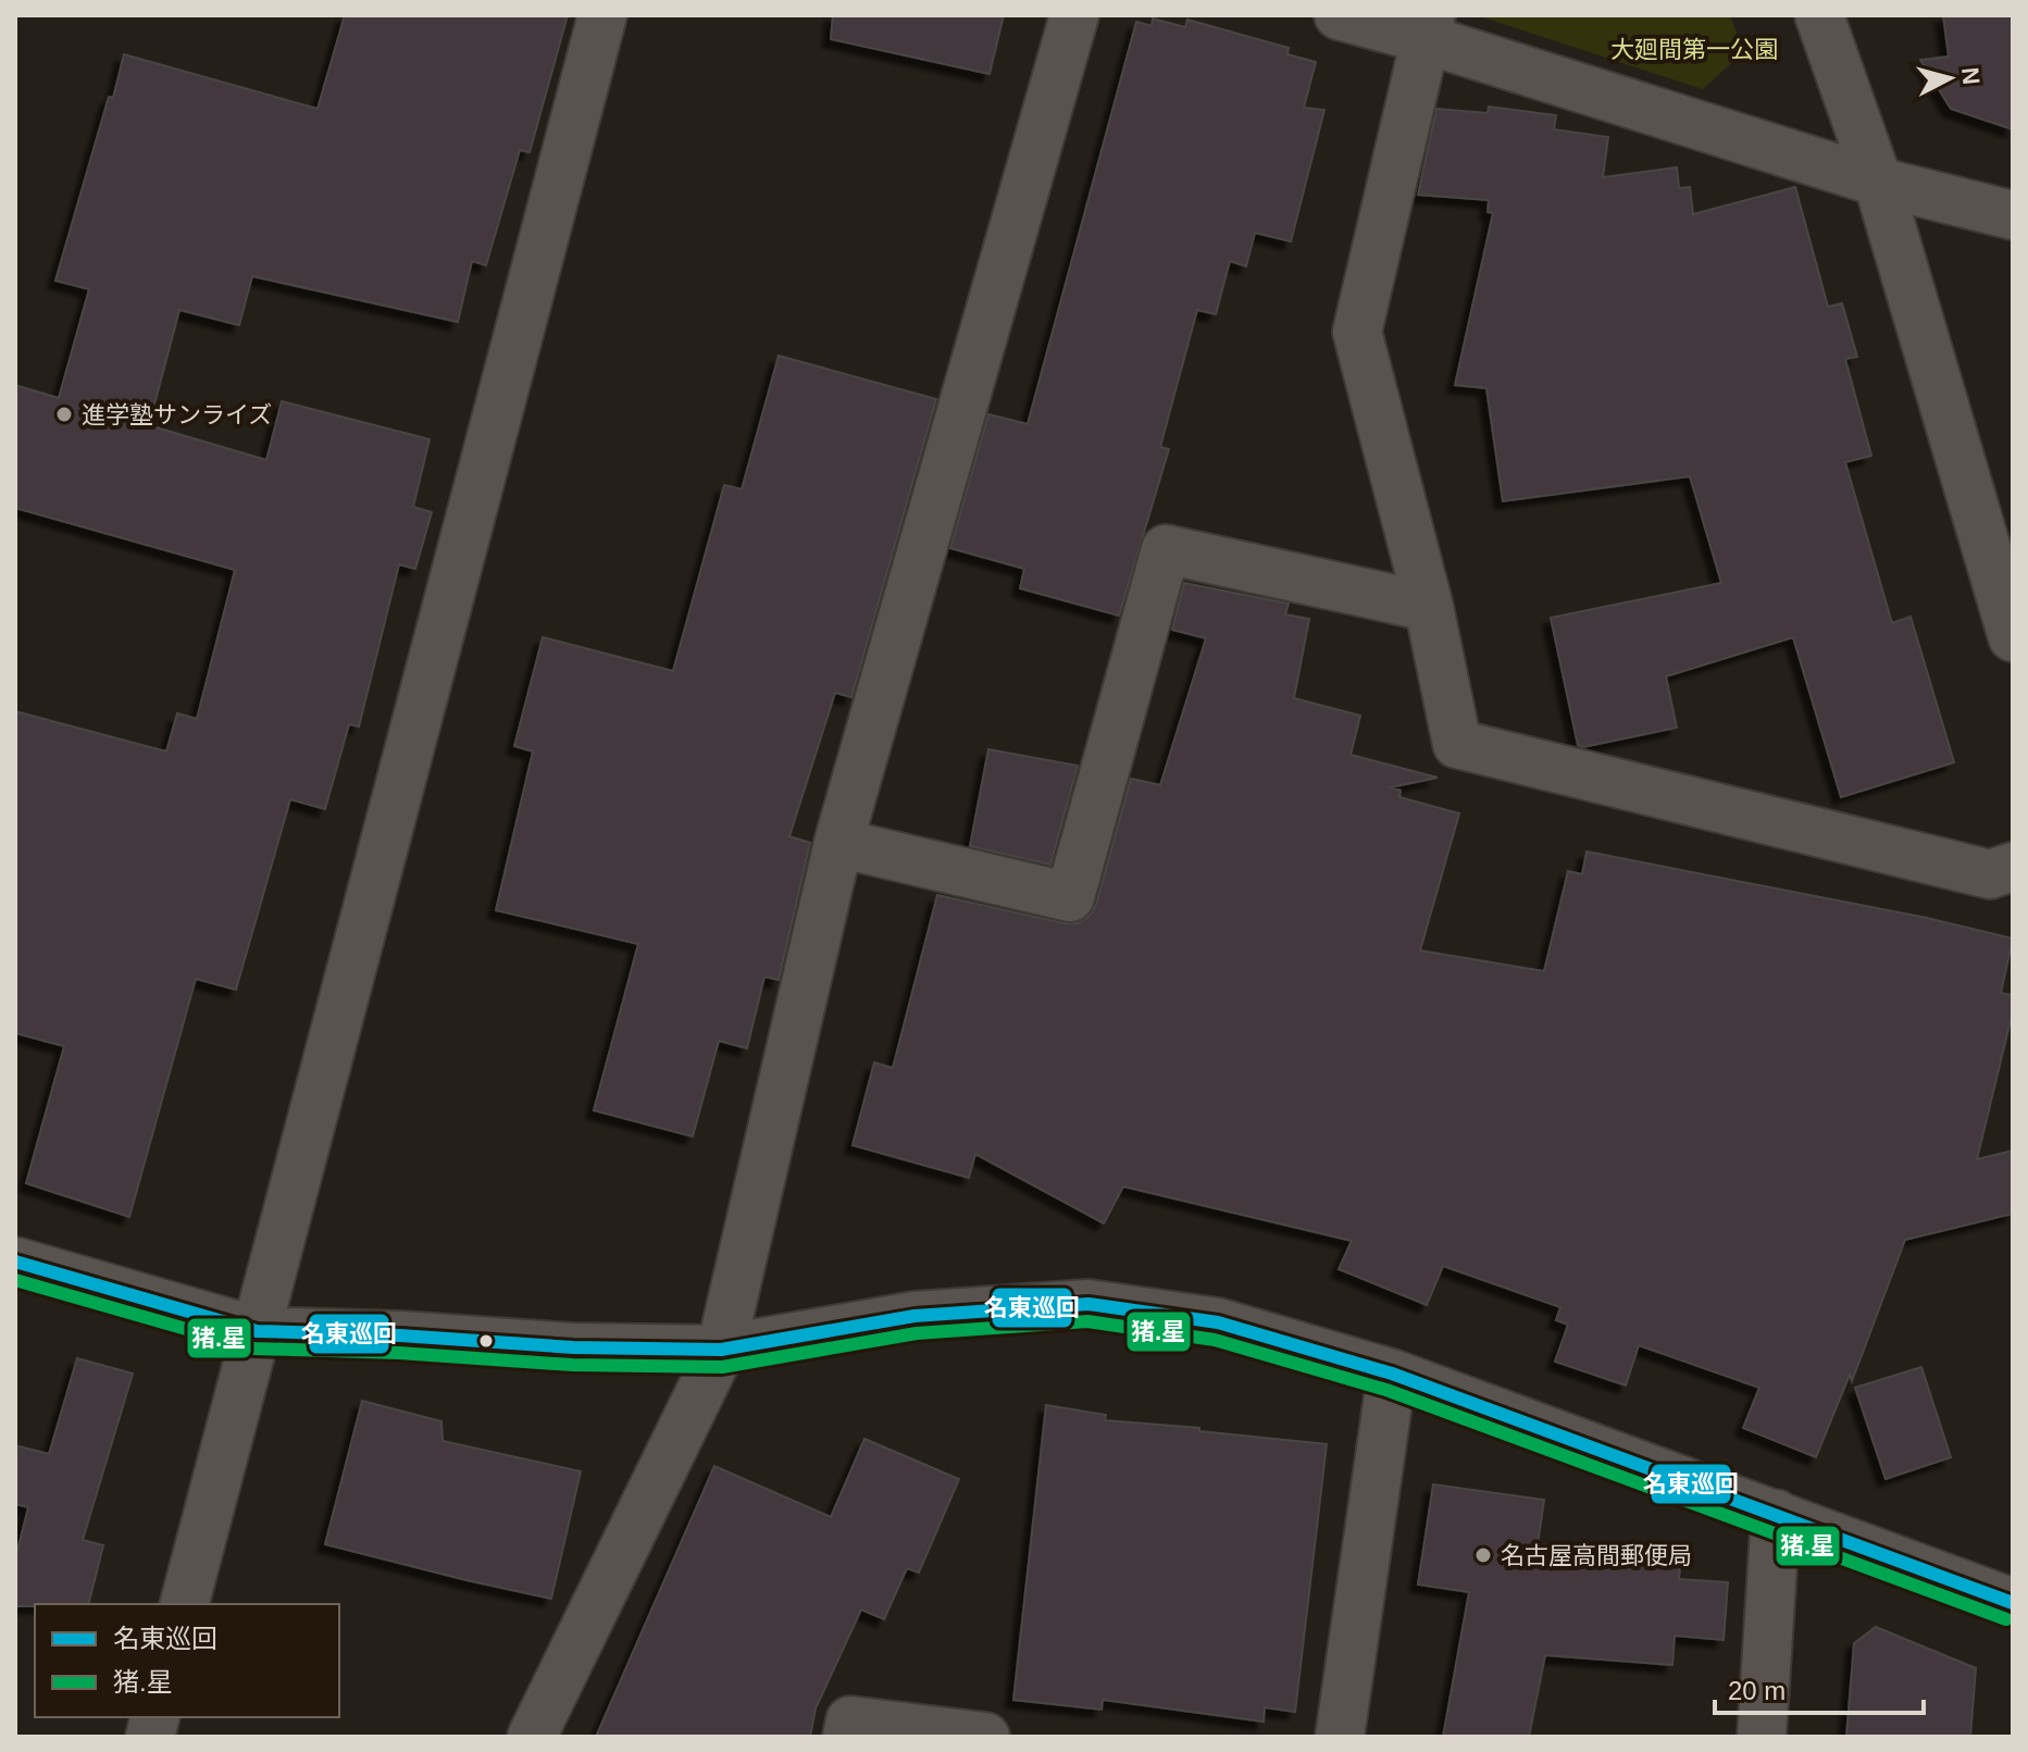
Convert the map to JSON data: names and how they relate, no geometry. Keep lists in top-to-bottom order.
{
  "parks": ["大廻間第一公園"],
  "places": ["進学塾サンライズ", "名古屋高間郵便局"],
  "lines": ["transit line 名東巡回", "transit line 猪.星"],
  "legend": ["名東巡回", "猪.星"],
  "scale_bar": "20 m",
  "north": "right"
}
